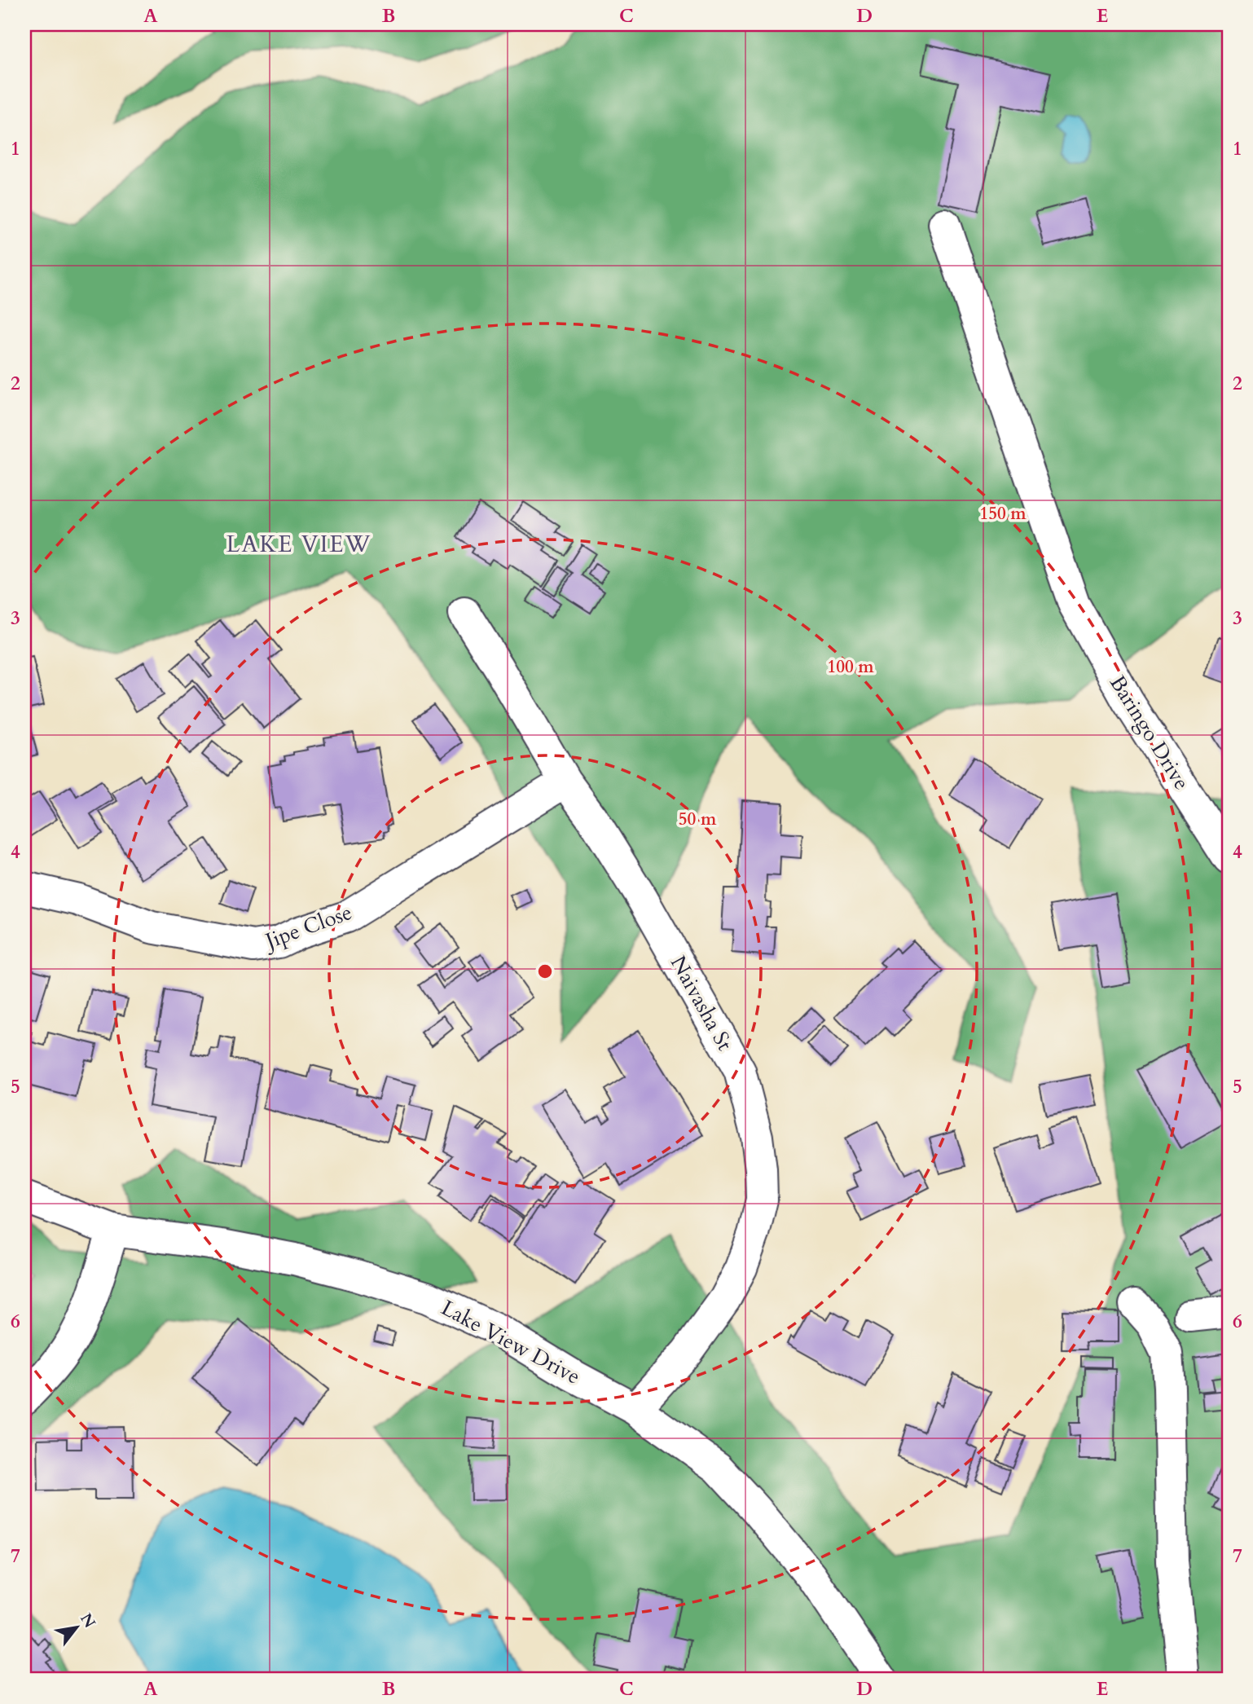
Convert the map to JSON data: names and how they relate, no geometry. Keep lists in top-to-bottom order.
{
  "streets": {
    "street": [
      "Baringo Drive",
      "Jipe Close",
      "Naivasha St",
      "Lake View Drive"
    ]
  },
  "crossings": [
    ["Jipe Close", "Naivasha St"],
    ["Naivasha St", "Lake View Drive"]
  ],
  "districts": ["LAKE VIEW"],
  "north": "top right",
  "grid": {
    "columns": [
      "A",
      "B",
      "C",
      "D",
      "E"
    ],
    "rows": [
      "1",
      "2",
      "3",
      "4",
      "5",
      "6",
      "7"
    ]
  },
  "rings": ["150 m", "100 m", "50 m"]
}
